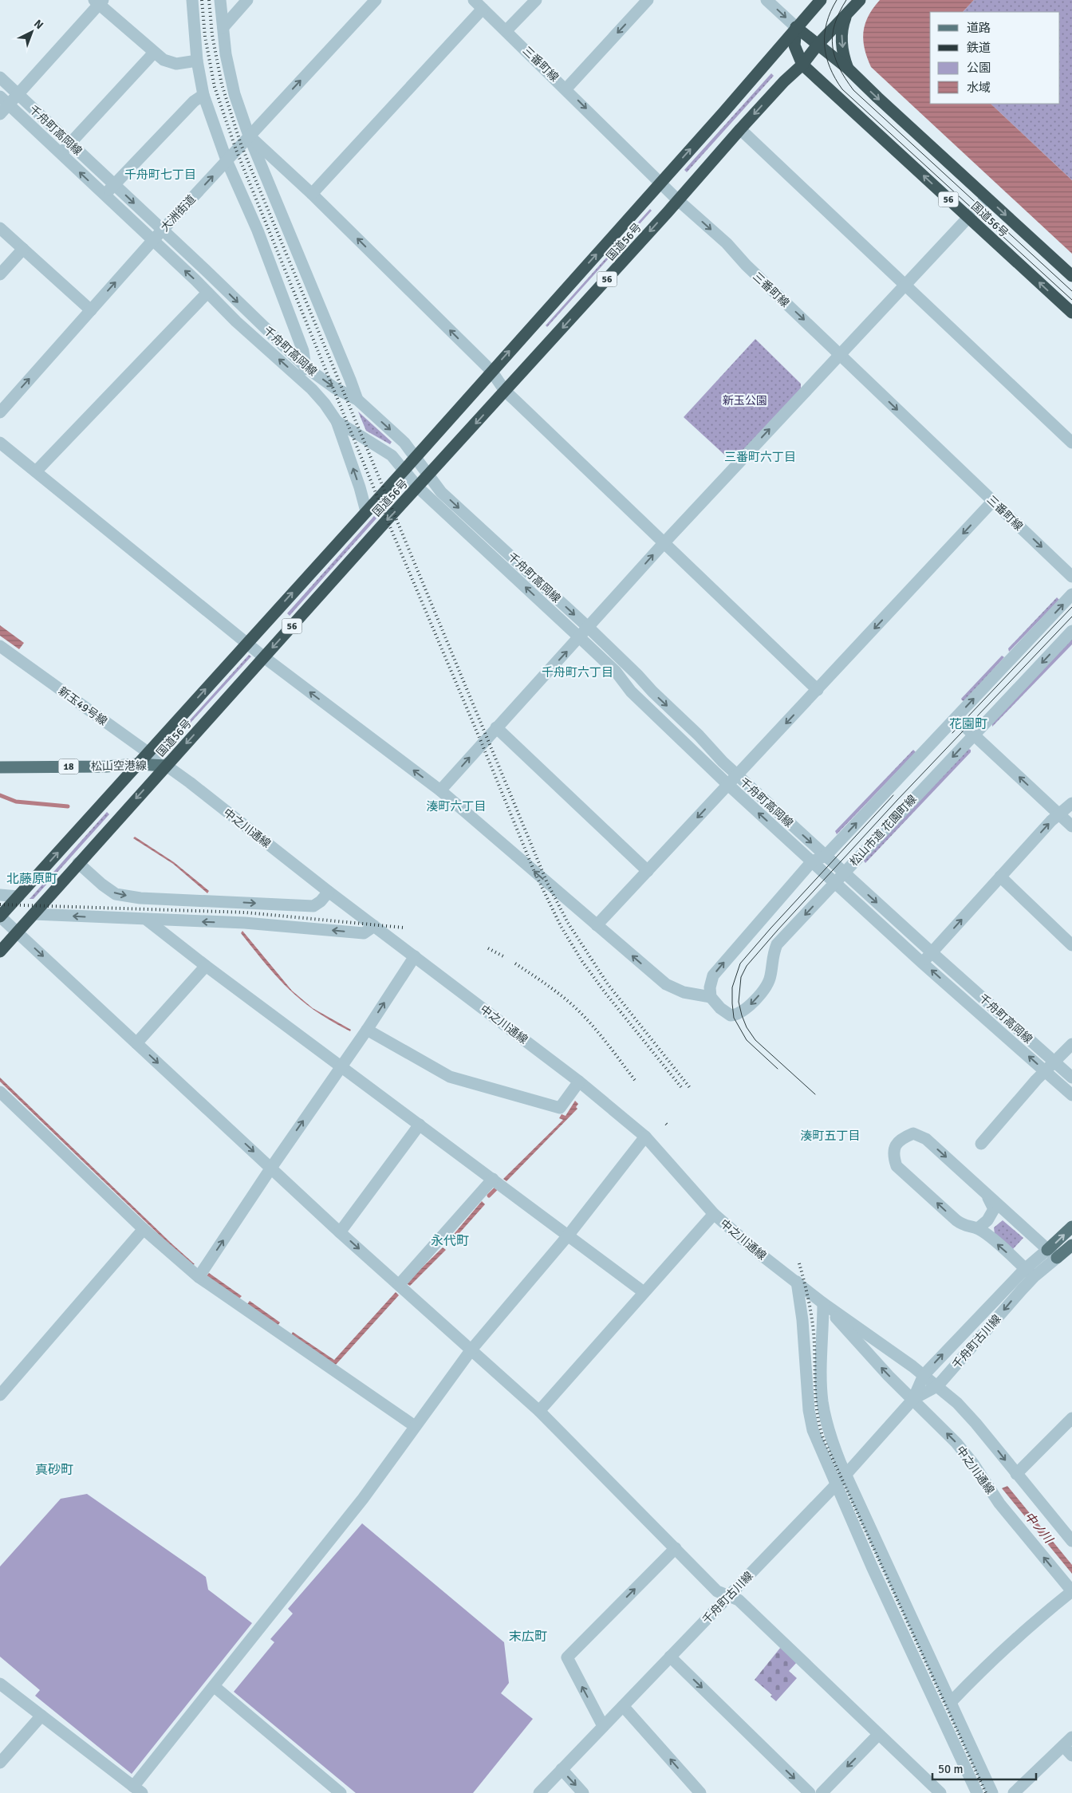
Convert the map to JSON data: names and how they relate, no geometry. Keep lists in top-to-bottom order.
{
  "streets": {
    "highway": ["56", "国道56号"],
    "main road": ["松山空港線", "18"],
    "street": [
      "三番町線",
      "千舟町高岡線",
      "大洲街道",
      "新玉49号線",
      "中之川通線",
      "松山市道 花園町線",
      "千舟町古川線"
    ]
  },
  "crossings": [
    ["三番町線", "国道56号"],
    ["千舟町高岡線", "大洲街道"],
    ["千舟町高岡線", "国道56号"],
    ["千舟町高岡線", "松山市道 花園町線"],
    ["国道56号", "新玉49号線"],
    ["国道56号", "松山空港線"],
    ["国道56号", "中之川通線"],
    ["新玉49号線", "松山空港線"],
    ["新玉49号線", "中之川通線"],
    ["松山空港線", "中之川通線"],
    ["中之川通線", "千舟町古川線"]
  ],
  "districts": [
    "千舟町七丁目",
    "三番町六丁目",
    "千舟町六丁目",
    "花園町",
    "湊町六丁目",
    "北藤原町",
    "湊町五丁目",
    "永代町",
    "真砂町",
    "末広町"
  ],
  "water": ["中ノ川"],
  "parks": ["新玉公園"],
  "legend": [
    "道路",
    "鉄道",
    "公園",
    "水域"
  ],
  "scale_bar": "50 m",
  "north": "top right"
}
